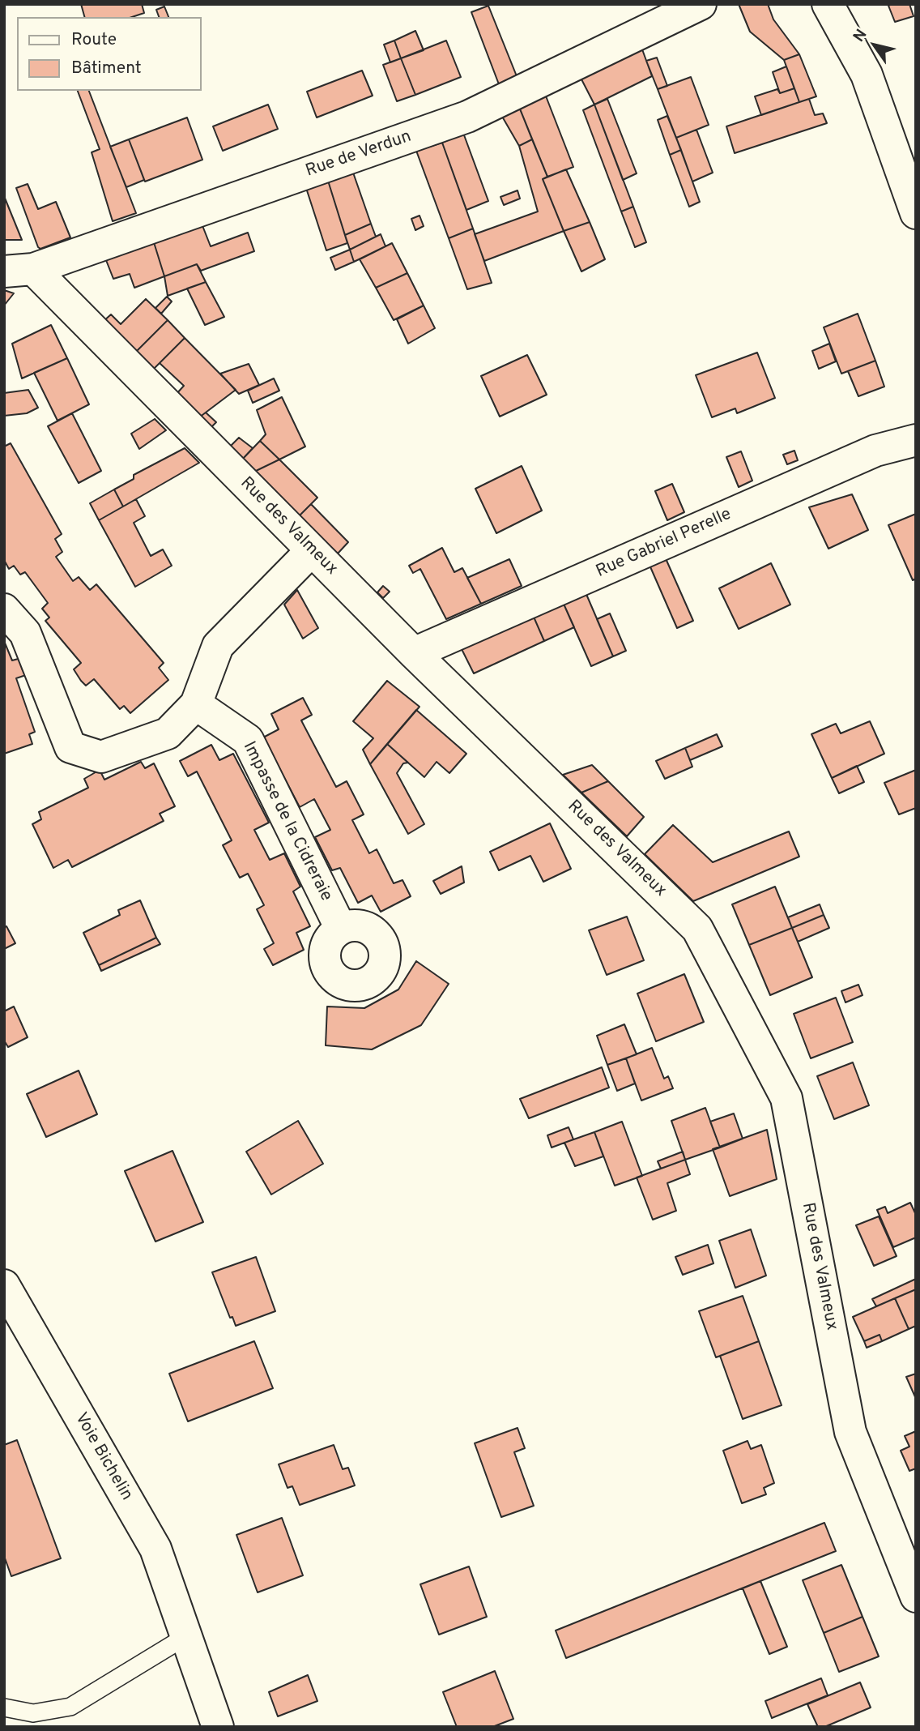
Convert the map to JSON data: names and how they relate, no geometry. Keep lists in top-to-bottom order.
{
  "streets": {
    "street": [
      "Rue de Verdun",
      "Rue des Valmeux",
      "Rue Gabriel Perelle",
      "Impasse de la Cidreraie",
      "Voie Bichelin"
    ]
  },
  "crossings": [
    ["Rue de Verdun", "Rue des Valmeux"],
    ["Rue des Valmeux", "Rue Gabriel Perelle"]
  ],
  "legend": ["Route", "Bâtiment"],
  "north": "top left"
}
